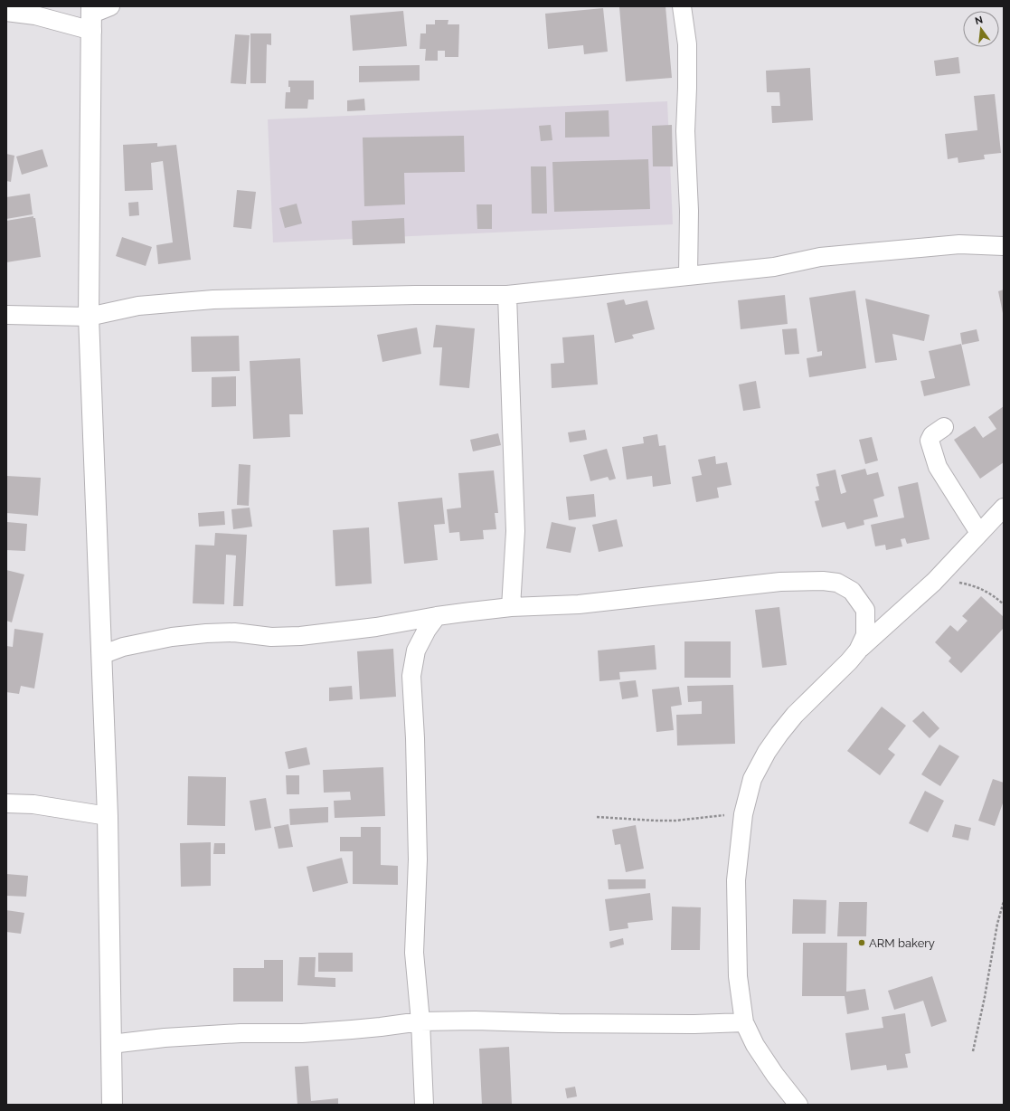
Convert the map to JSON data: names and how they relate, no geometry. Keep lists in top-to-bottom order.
{
  "places": ["ARM bakery"],
  "north": "top"
}
